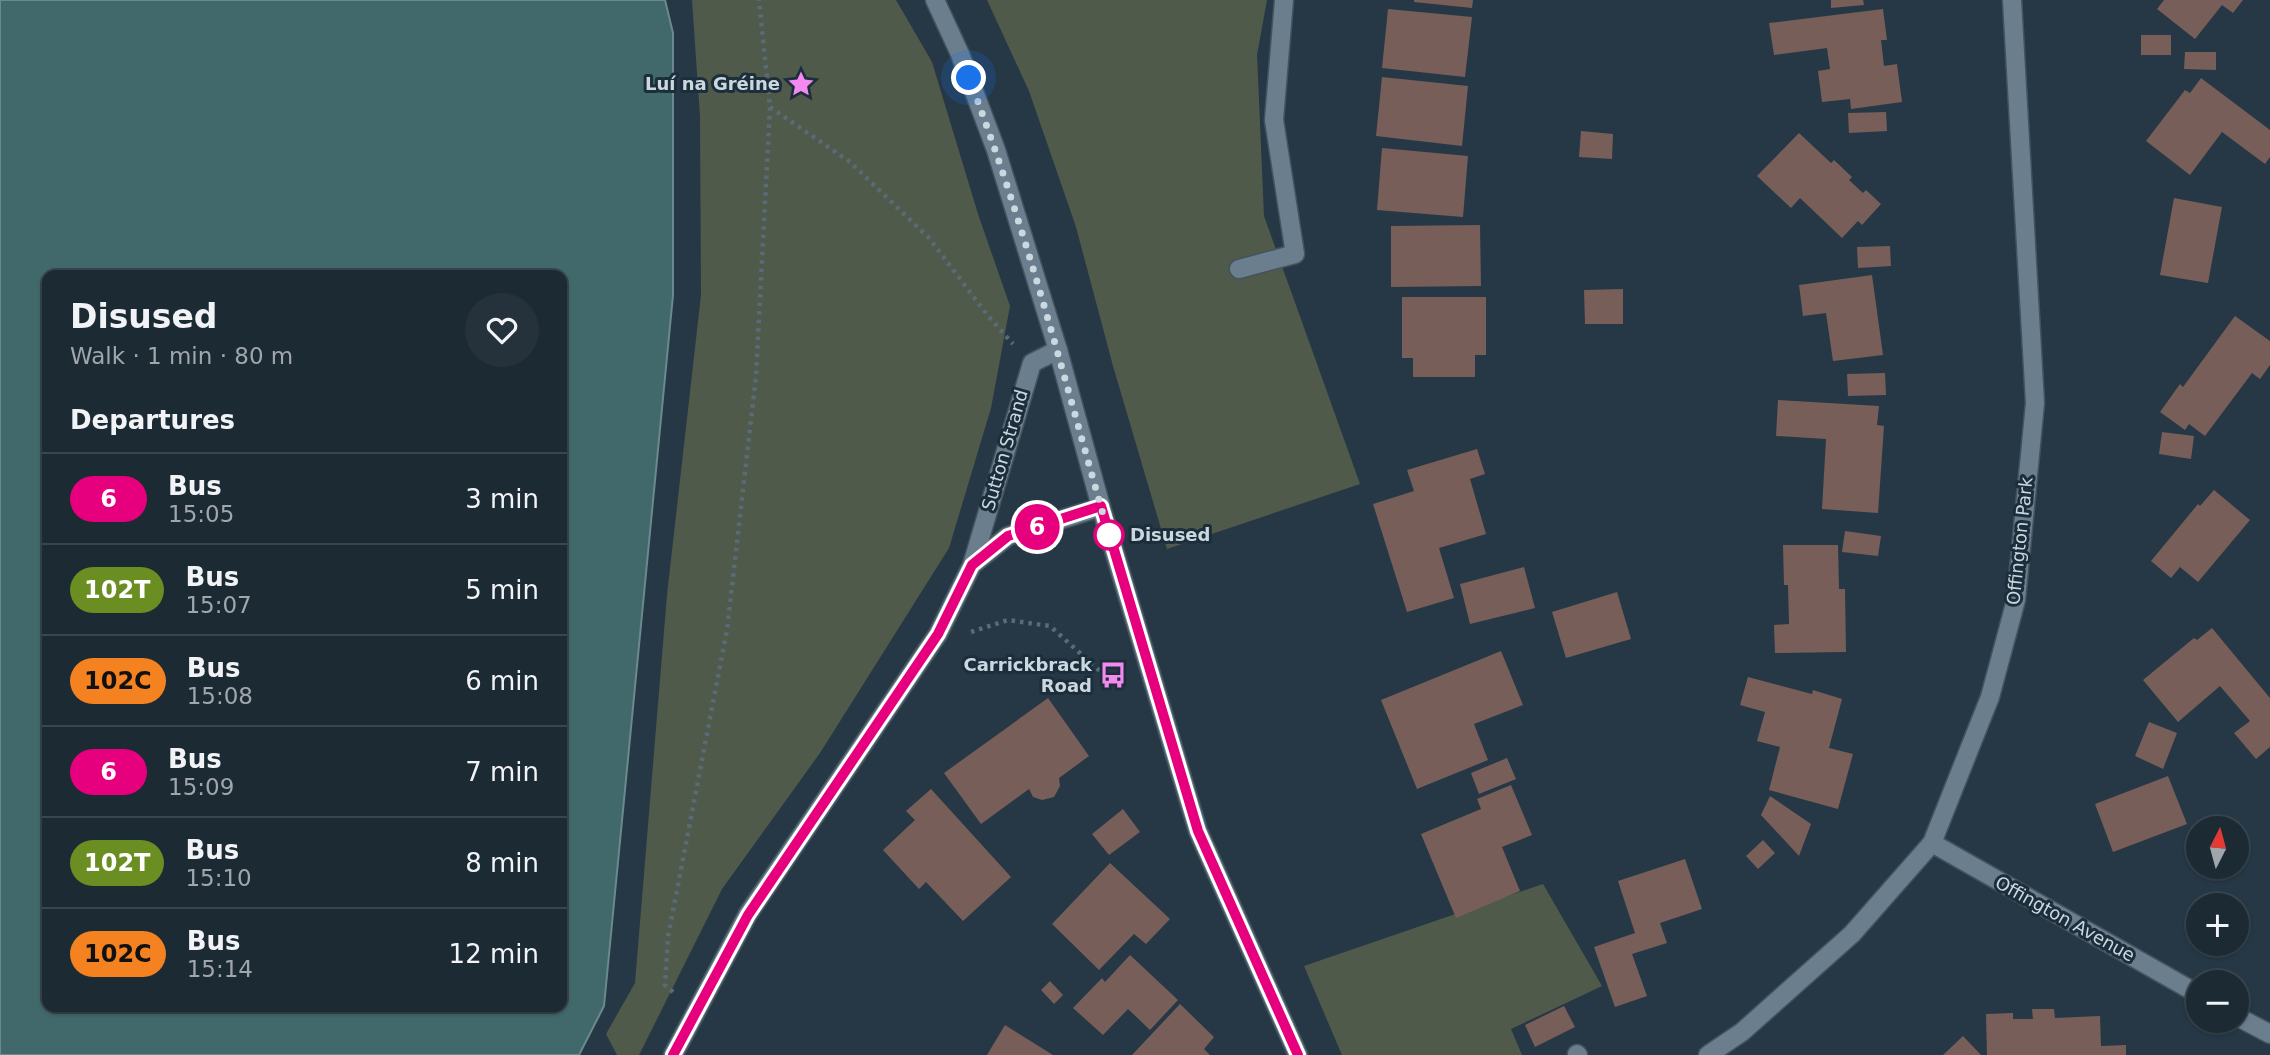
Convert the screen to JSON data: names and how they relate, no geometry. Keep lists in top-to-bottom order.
{
  "streets": {
    "street": ["Sutton Strand", "Offington Park", "Offington Avenue"]
  },
  "crossings": [
    ["Offington Park", "Offington Avenue"]
  ],
  "places": {
    "place": ["Luí na Gréine"],
    "other": ["Disused"],
    "bus stop": ["Carrickbrack Road"]
  },
  "lines": ["bus line 6"],
  "north": "top",
  "page": {
    "on_map": "6",
    "heading": [
      ["Disused", "Walk · 1 min · 80 m"],
      "Departures"
    ],
    "list": [
      {
        "mark": "6",
        "name": "Bus",
        "note": "15:05",
        "value": "3 min"
      },
      {
        "mark": "102T",
        "name": "Bus",
        "note": "15:07",
        "value": "5 min"
      },
      {
        "mark": "102C",
        "name": "Bus",
        "note": "15:08",
        "value": "6 min"
      },
      {
        "mark": "6",
        "name": "Bus",
        "note": "15:09",
        "value": "7 min"
      },
      {
        "mark": "102T",
        "name": "Bus",
        "note": "15:10",
        "value": "8 min"
      },
      {
        "mark": "102C",
        "name": "Bus",
        "note": "15:14",
        "value": "12 min"
      }
    ],
    "map_buttons": ["+", "−"]
  }
}
